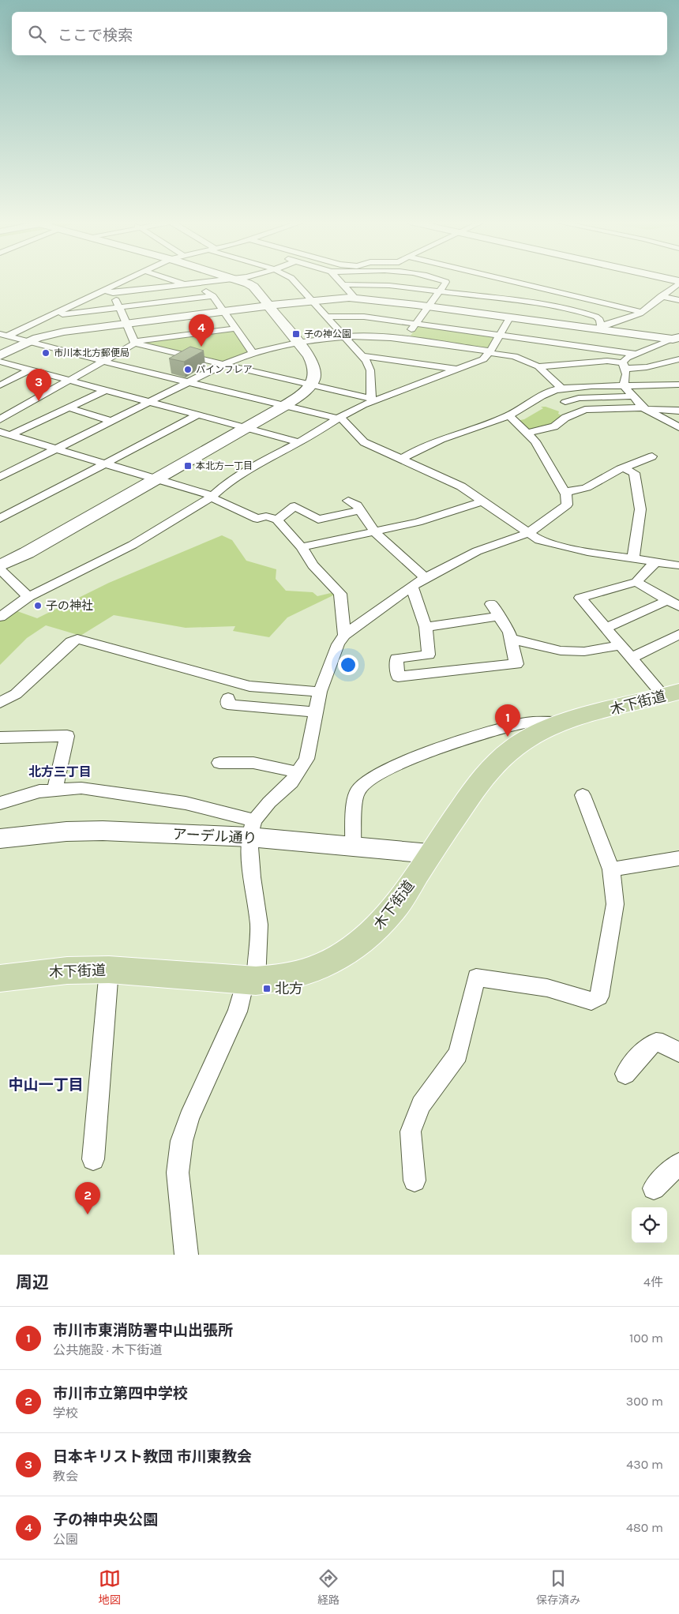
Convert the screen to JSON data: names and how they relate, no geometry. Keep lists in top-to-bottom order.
{
  "streets": {
    "main road": ["木下街道"],
    "street": ["アーデル通り"]
  },
  "crossings": [
    ["木下街道", "アーデル通り"]
  ],
  "districts": ["北方三丁目", "中山一丁目"],
  "places": {
    "transit": ["子の神公園", "本北方一丁目", "北方"],
    "other": ["市川本北方郵便局", "パインフレア", "子の神社"]
  },
  "page": {
    "search": "ここで検索",
    "pins": [
      "4",
      "3",
      "1",
      "2"
    ],
    "heading": ["周辺", "4件"],
    "list": [
      {
        "mark": "1",
        "name": "市川市東消防署中山出張所",
        "note": "公共施設 · 木下街道",
        "value": "100 m"
      },
      {
        "mark": "2",
        "name": "市川市立第四中学校",
        "note": "学校",
        "value": "300 m"
      },
      {
        "mark": "3",
        "name": "日本キリスト教団 市川東教会",
        "note": "教会",
        "value": "430 m"
      },
      {
        "mark": "4",
        "name": "子の神中央公園",
        "note": "公園",
        "value": "480 m"
      }
    ],
    "nav": ["地図", "経路", "保存済み"]
  }
}
